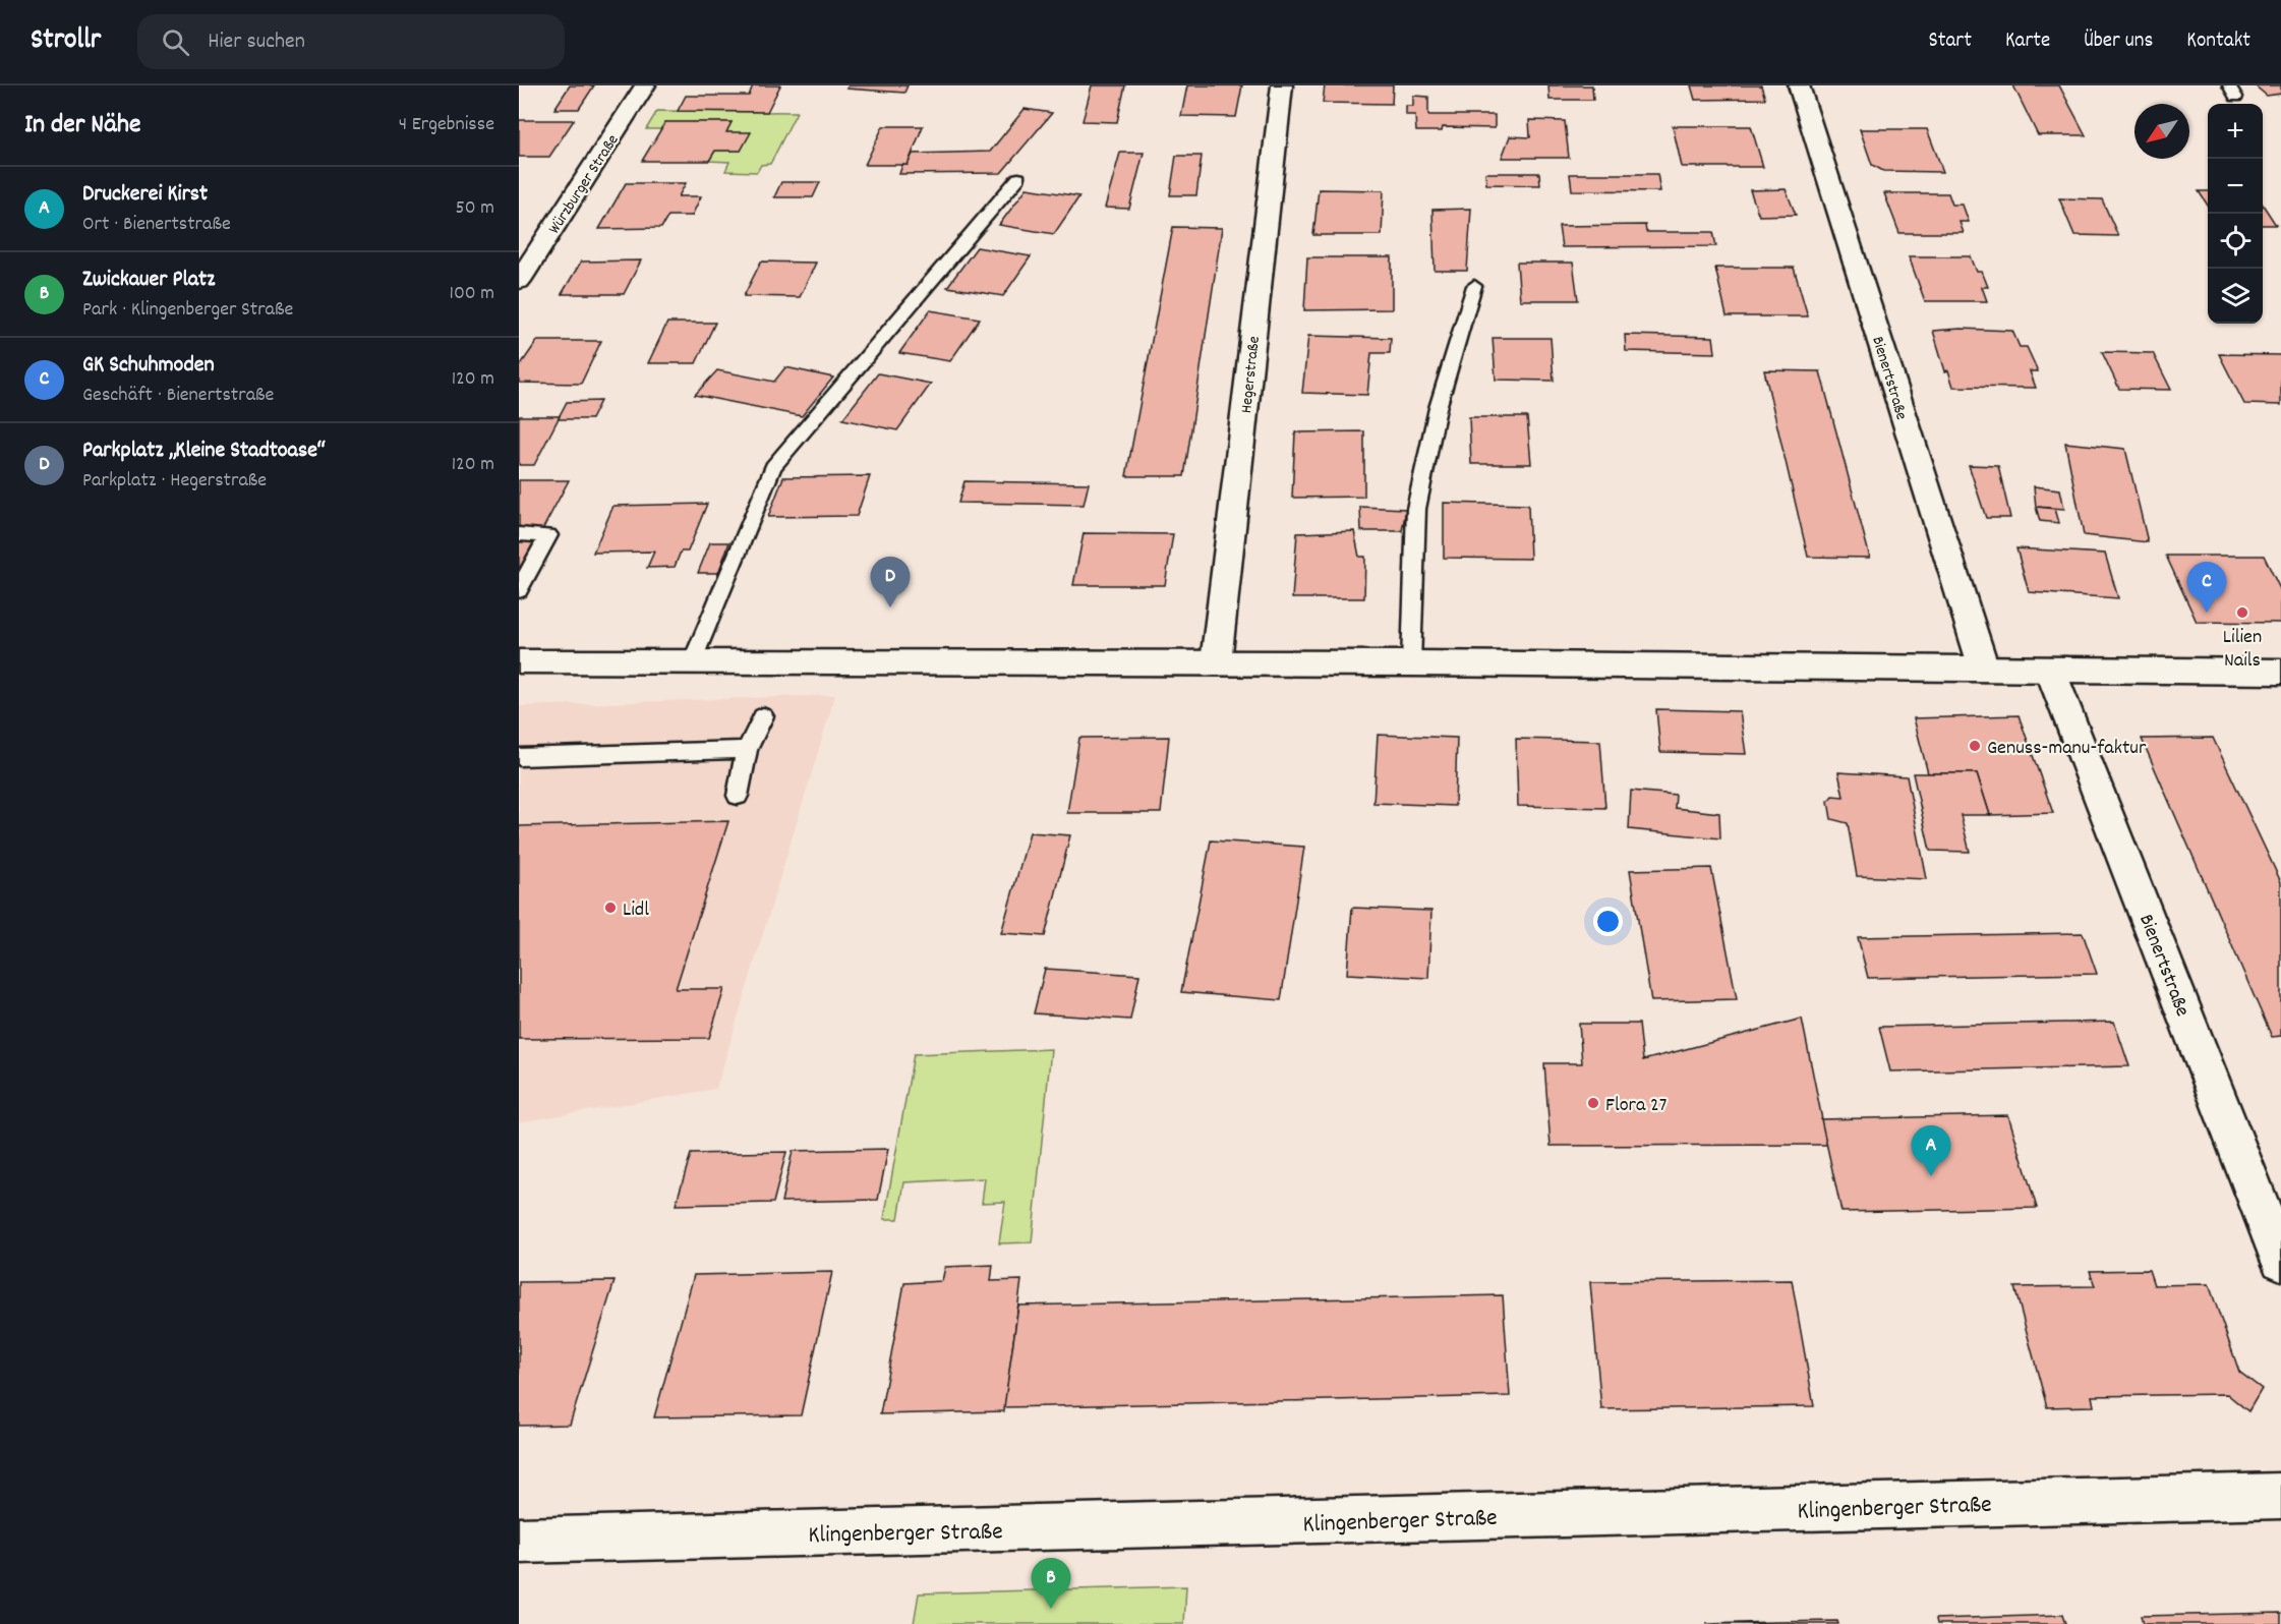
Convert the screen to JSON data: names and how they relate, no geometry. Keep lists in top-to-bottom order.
{
  "streets": {
    "street": [
      "Würzburger Straße",
      "Hegerstraße",
      "Bienertstraße",
      "Klingenberger Straße"
    ]
  },
  "places": [
    "Lilien Nails",
    "Genuss-manu-faktur",
    "Lidl",
    "Flora 27"
  ],
  "north": "bottom left",
  "page": {
    "header": "Strollr",
    "search": "Hier suchen",
    "nav": [
      "Start",
      "Karte",
      "Über uns",
      "Kontakt"
    ],
    "heading": ["In der Nähe", "4 Ergebnisse"],
    "map_buttons": ["+", "−"],
    "list": [
      {
        "mark": "A",
        "name": "Druckerei Kirst",
        "note": "Ort · Bienertstraße",
        "value": "50 m"
      },
      {
        "mark": "B",
        "name": "Zwickauer Platz",
        "note": "Park · Klingenberger Straße",
        "value": "100 m"
      },
      {
        "mark": "C",
        "name": "GK Schuhmoden",
        "note": "Geschäft · Bienertstraße",
        "value": "120 m"
      },
      {
        "mark": "D",
        "name": "Parkplatz „Kleine Stadtoase“",
        "note": "Parkplatz · Hegerstraße",
        "value": "120 m"
      }
    ],
    "pins": [
      "D",
      "C",
      "A",
      "B"
    ]
  }
}
